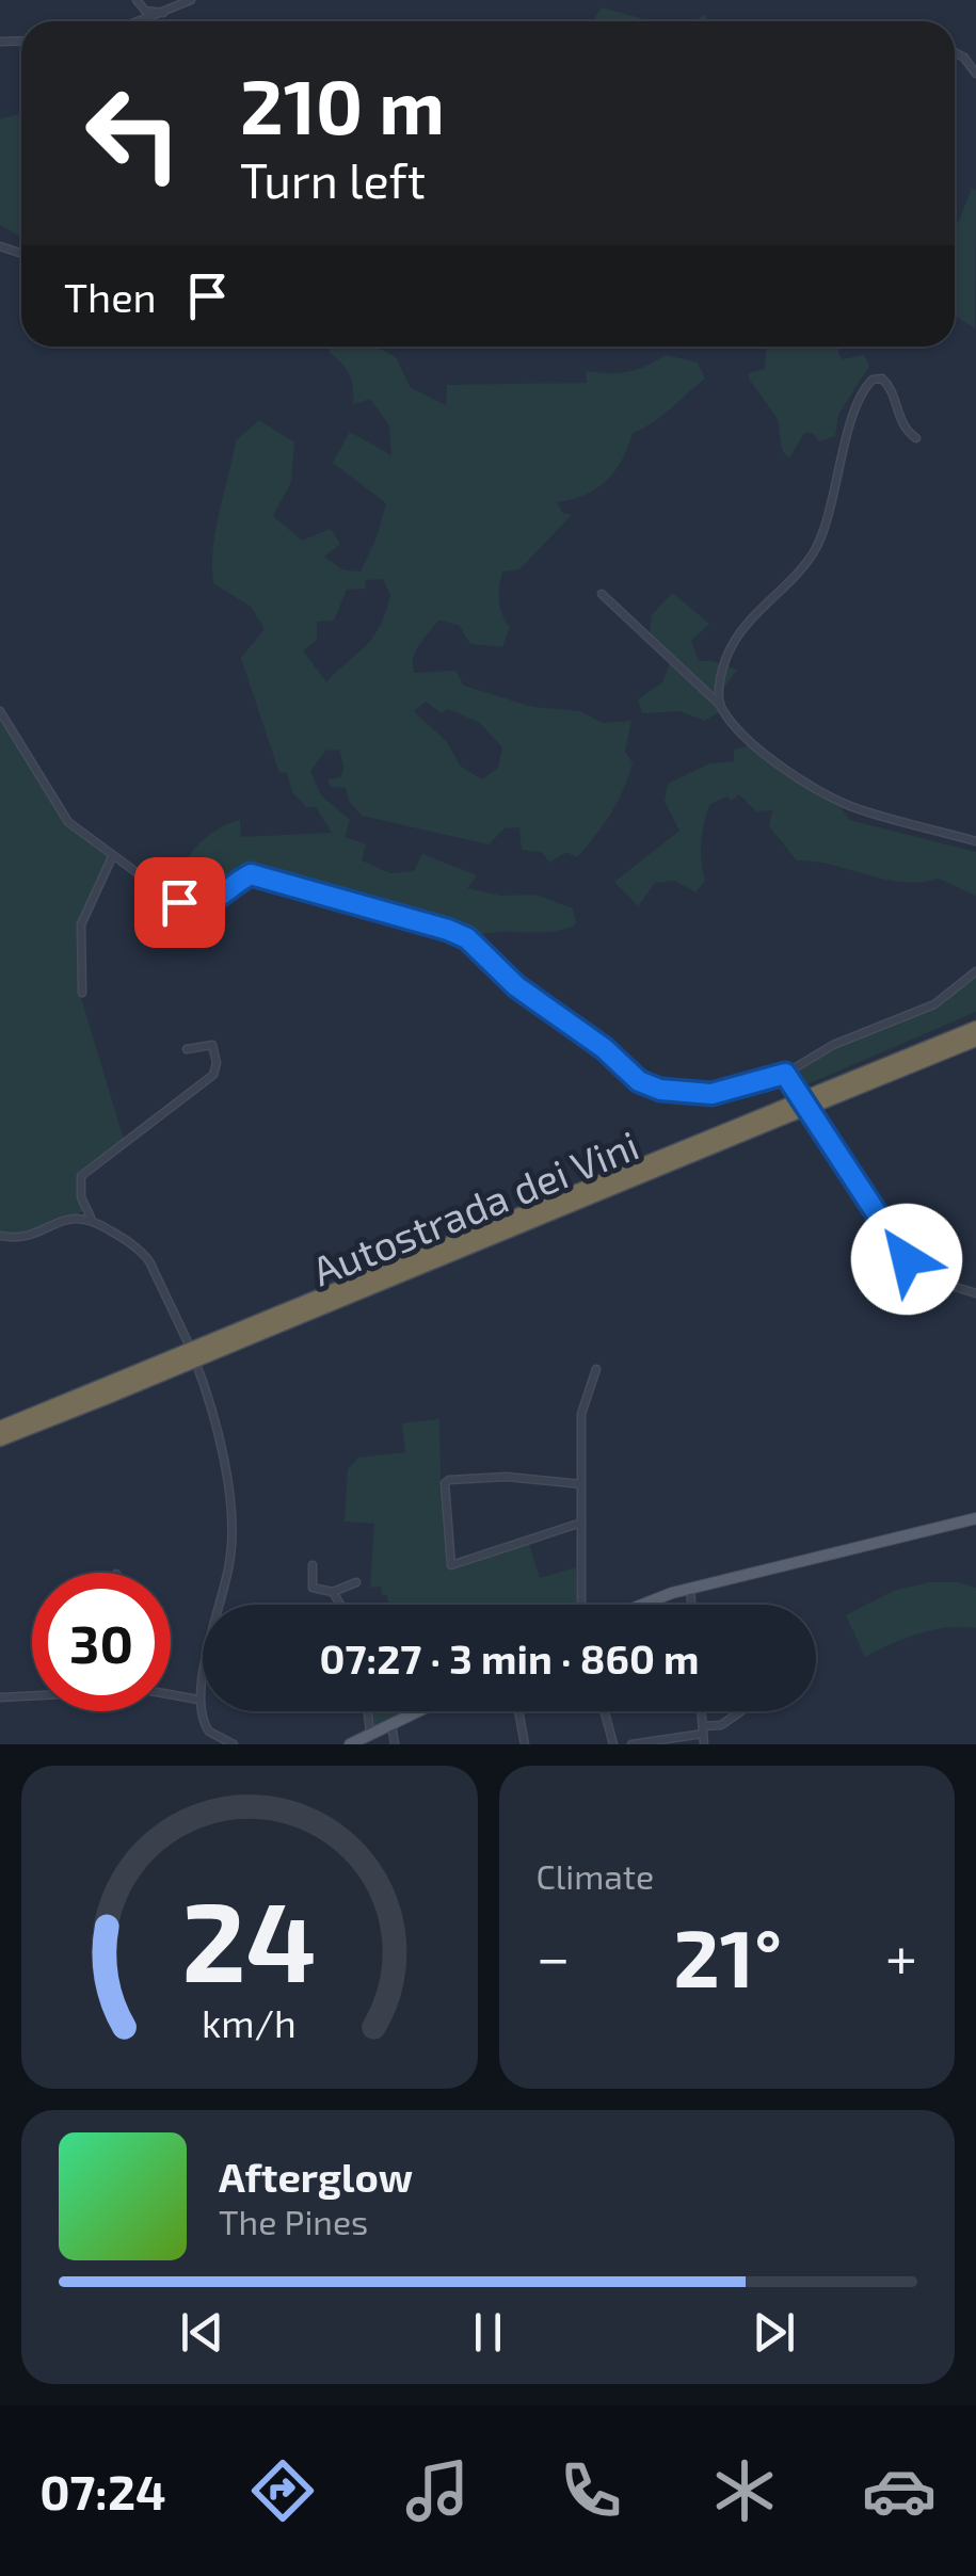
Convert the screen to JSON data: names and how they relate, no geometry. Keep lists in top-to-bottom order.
{
  "streets": {
    "highway": ["Autostrada dei Vini"]
  },
  "page": {
    "turn": ["210 m", "Turn left"],
    "then": "Then",
    "limit": "30",
    "trip": "07:27 · 3 min · 860 m",
    "tile": "Climate",
    "heat": ["−", "21°", "+"],
    "song": ["Afterglow", "The Pines"],
    "tabs": "07:24",
    "gauge": ["24", "km/h"]
  }
}
